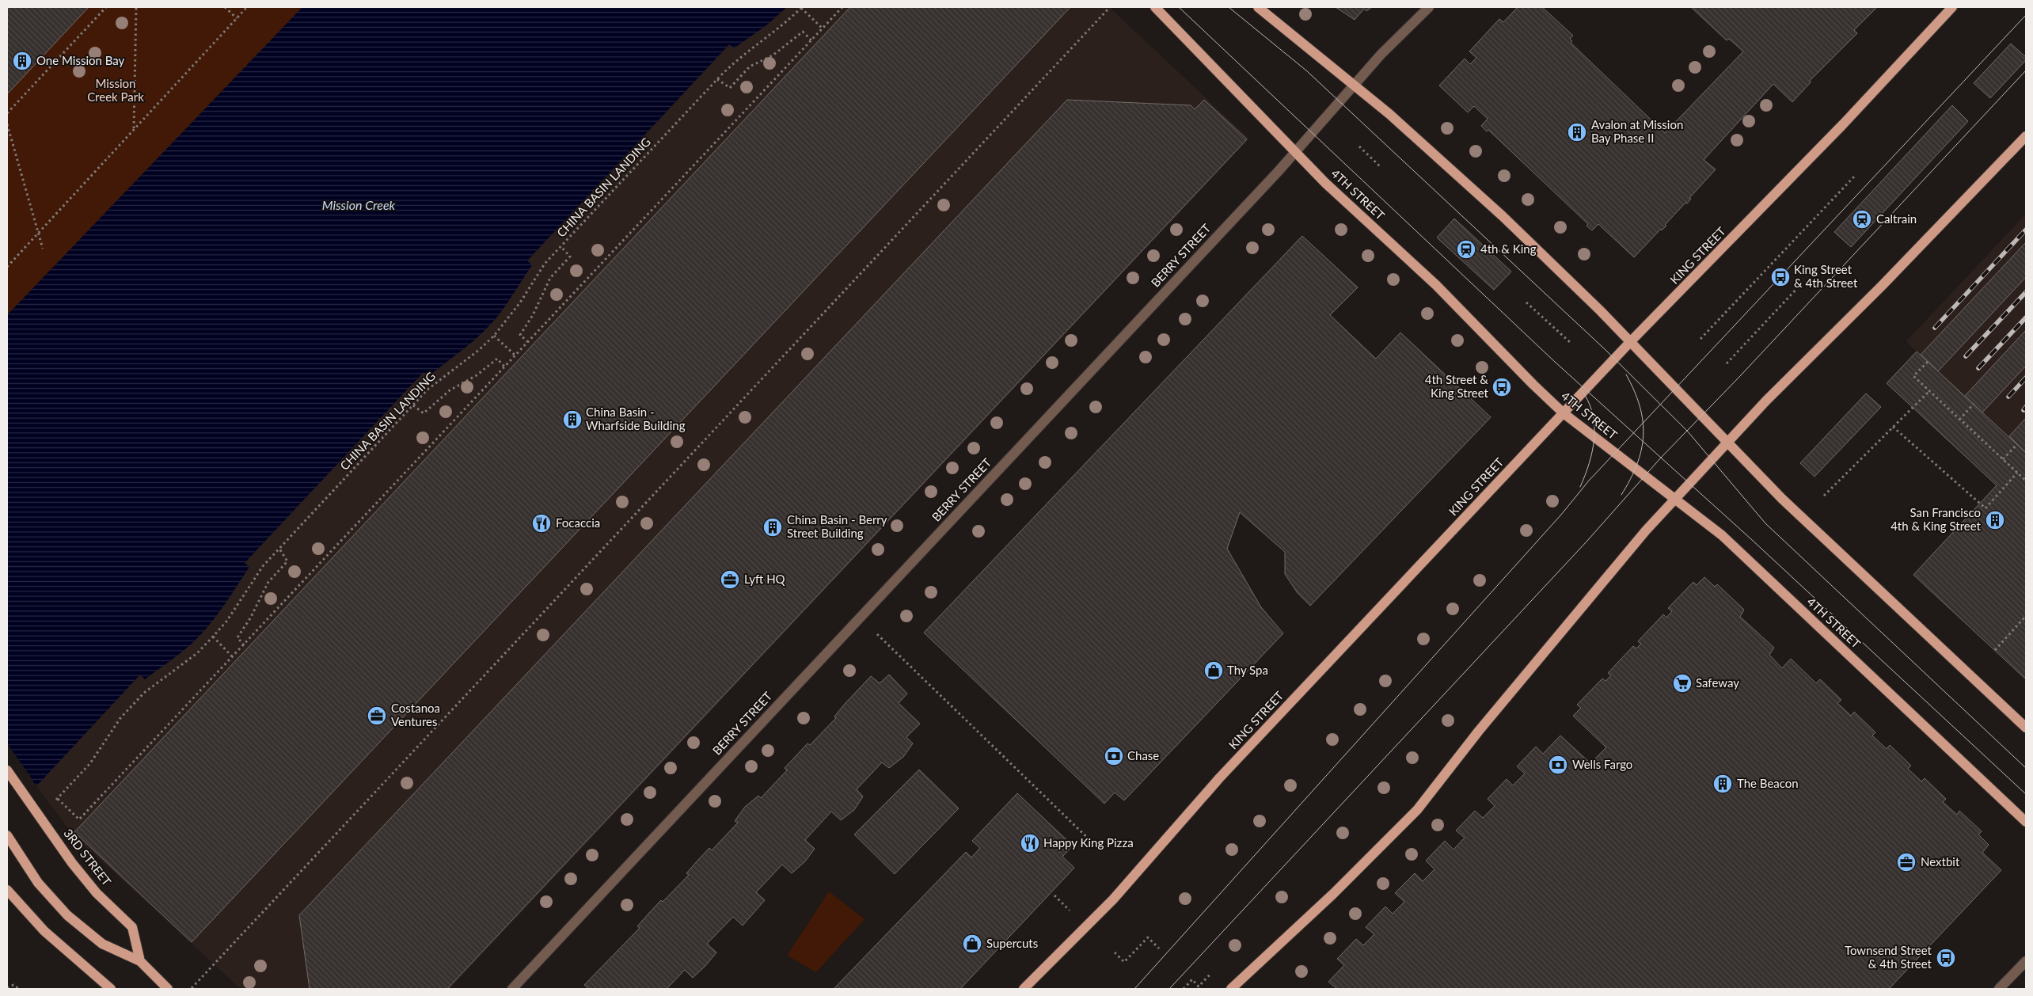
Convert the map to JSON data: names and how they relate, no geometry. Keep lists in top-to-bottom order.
{
  "streets": {
    "main road": ["4TH STREET", "KING STREET", "3RD STREET"],
    "street": ["BERRY STREET"],
    "path": ["CHINA BASIN LANDING"]
  },
  "crossings": [
    ["4TH STREET", "BERRY STREET"],
    ["4TH STREET", "KING STREET"]
  ],
  "water": ["Mission Creek"],
  "parks": ["Mission Creek Park"],
  "places": {
    "building": [
      "One Mission Bay",
      "Avalon at Mission Bay Phase II",
      "China Basin - Wharfside Building",
      "San Francisco 4th & King Street",
      "China Basin - Berry Street Building",
      "The Beacon"
    ],
    "station": ["Caltrain", "4th & King"],
    "bus stop": ["King Street & 4th Street", "4th Street & King Street", "Townsend Street & 4th Street"],
    "restaurant": ["Focaccia", "Happy King Pizza"],
    "office": ["Lyft HQ", "Costanoa Ventures", "Nextbit"],
    "shop": ["Thy Spa", "Supercuts"],
    "supermarket": ["Safeway"],
    "bank": ["Chase", "Wells Fargo"]
  }
}
